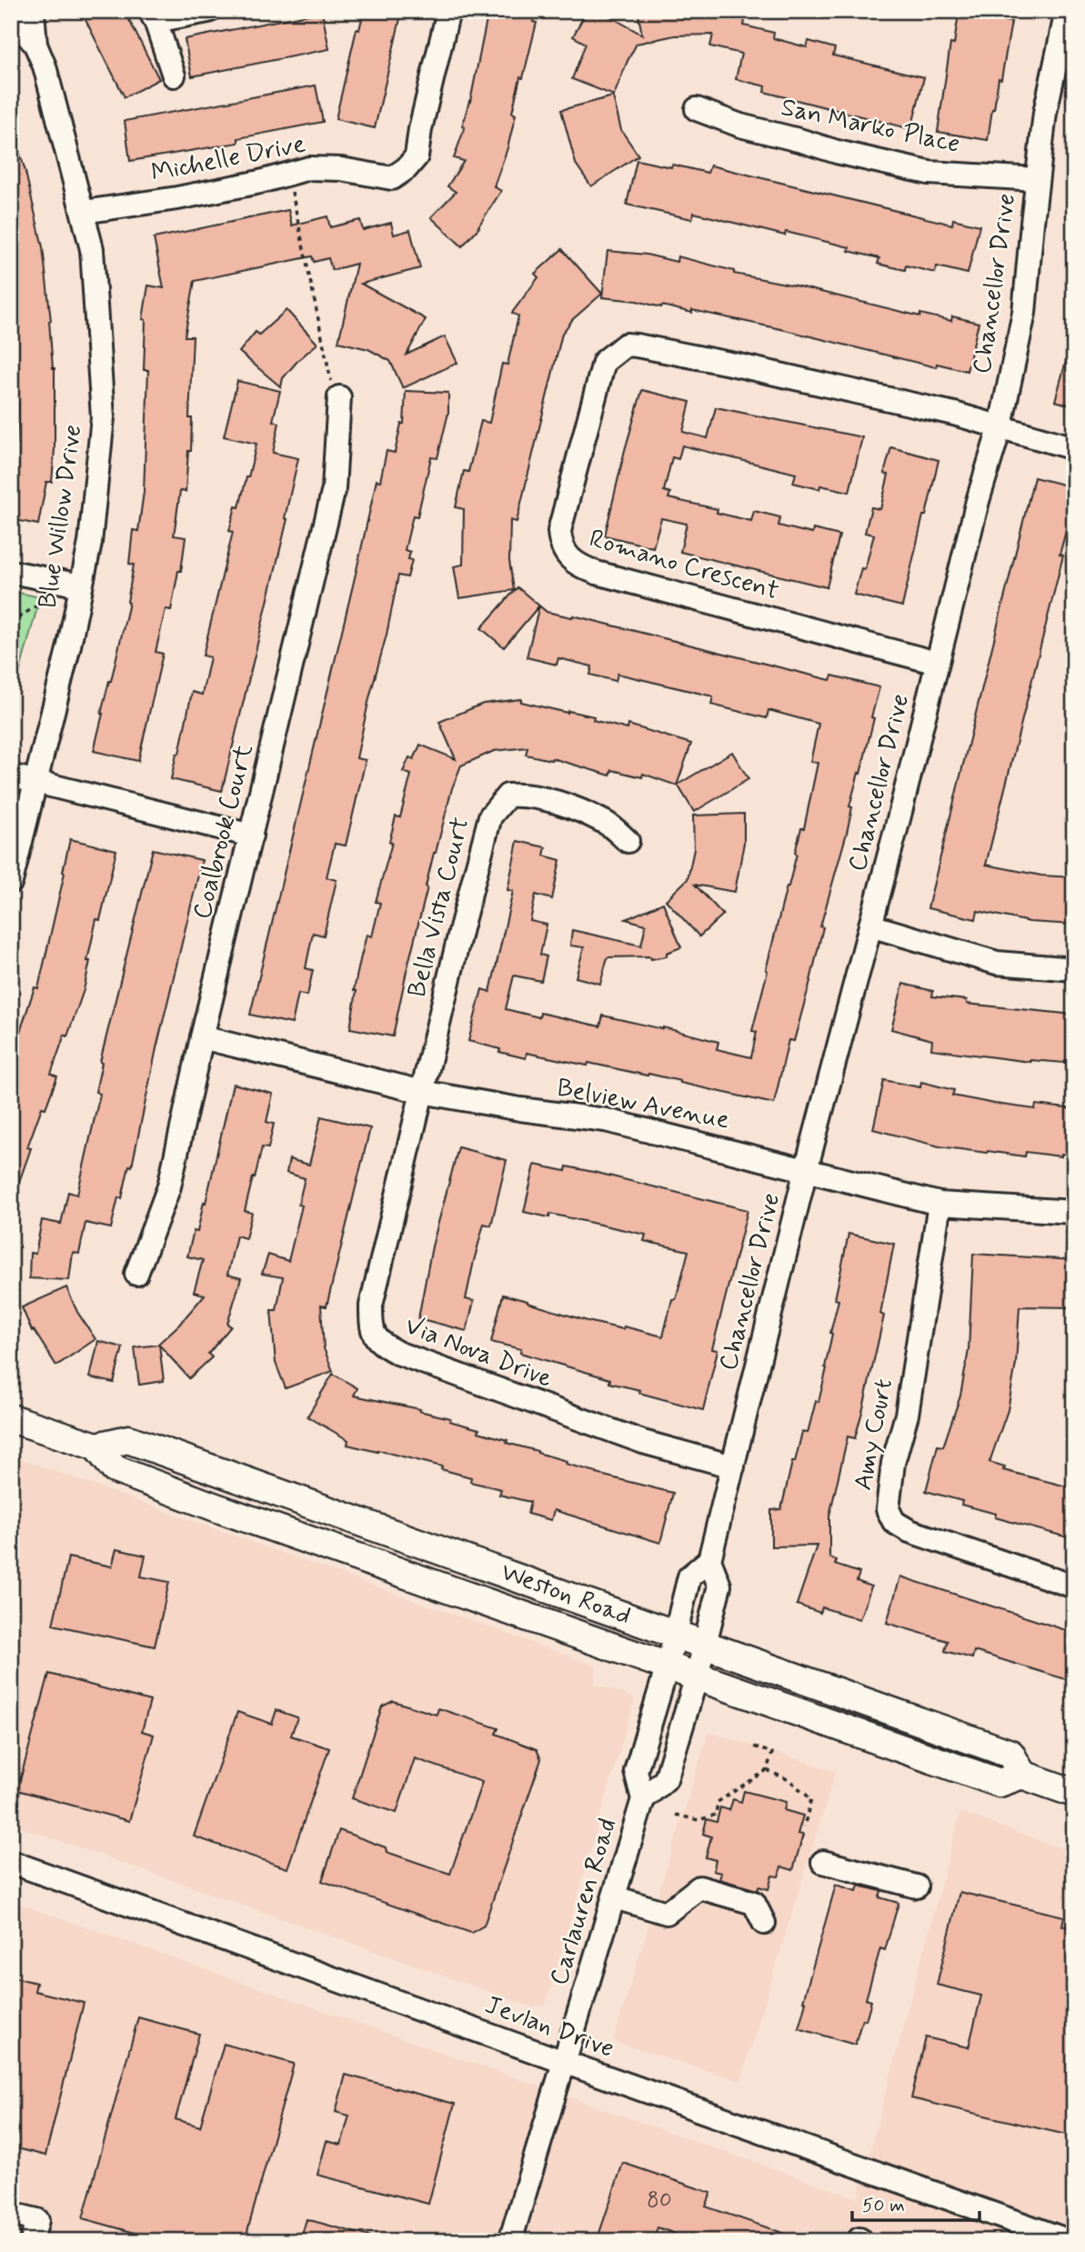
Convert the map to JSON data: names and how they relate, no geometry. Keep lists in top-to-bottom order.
{
  "streets": {
    "main road": ["Weston Road"],
    "street": [
      "San Marko Place",
      "Michelle Drive",
      "Chancellor Drive",
      "Blue Willow Drive",
      "Romano Crescent",
      "Coalbrook Court",
      "Bella Vista Court",
      "Belview Avenue",
      "Via Nova Drive",
      "Amy Court",
      "Carlauren Road",
      "Jevlan Drive"
    ]
  },
  "crossings": [
    ["San Marko Place", "Chancellor Drive"],
    ["Michelle Drive", "Blue Willow Drive"],
    ["Chancellor Drive", "Romano Crescent"],
    ["Chancellor Drive", "Belview Avenue"],
    ["Chancellor Drive", "Via Nova Drive"],
    ["Coalbrook Court", "Belview Avenue"],
    ["Bella Vista Court", "Belview Avenue"],
    ["Bella Vista Court", "Via Nova Drive"],
    ["Belview Avenue", "Via Nova Drive"],
    ["Belview Avenue", "Amy Court"],
    ["Weston Road", "Carlauren Road"],
    ["Carlauren Road", "Jevlan Drive"]
  ],
  "house_numbers": ["80"],
  "scale_bar": "50 m"
}
